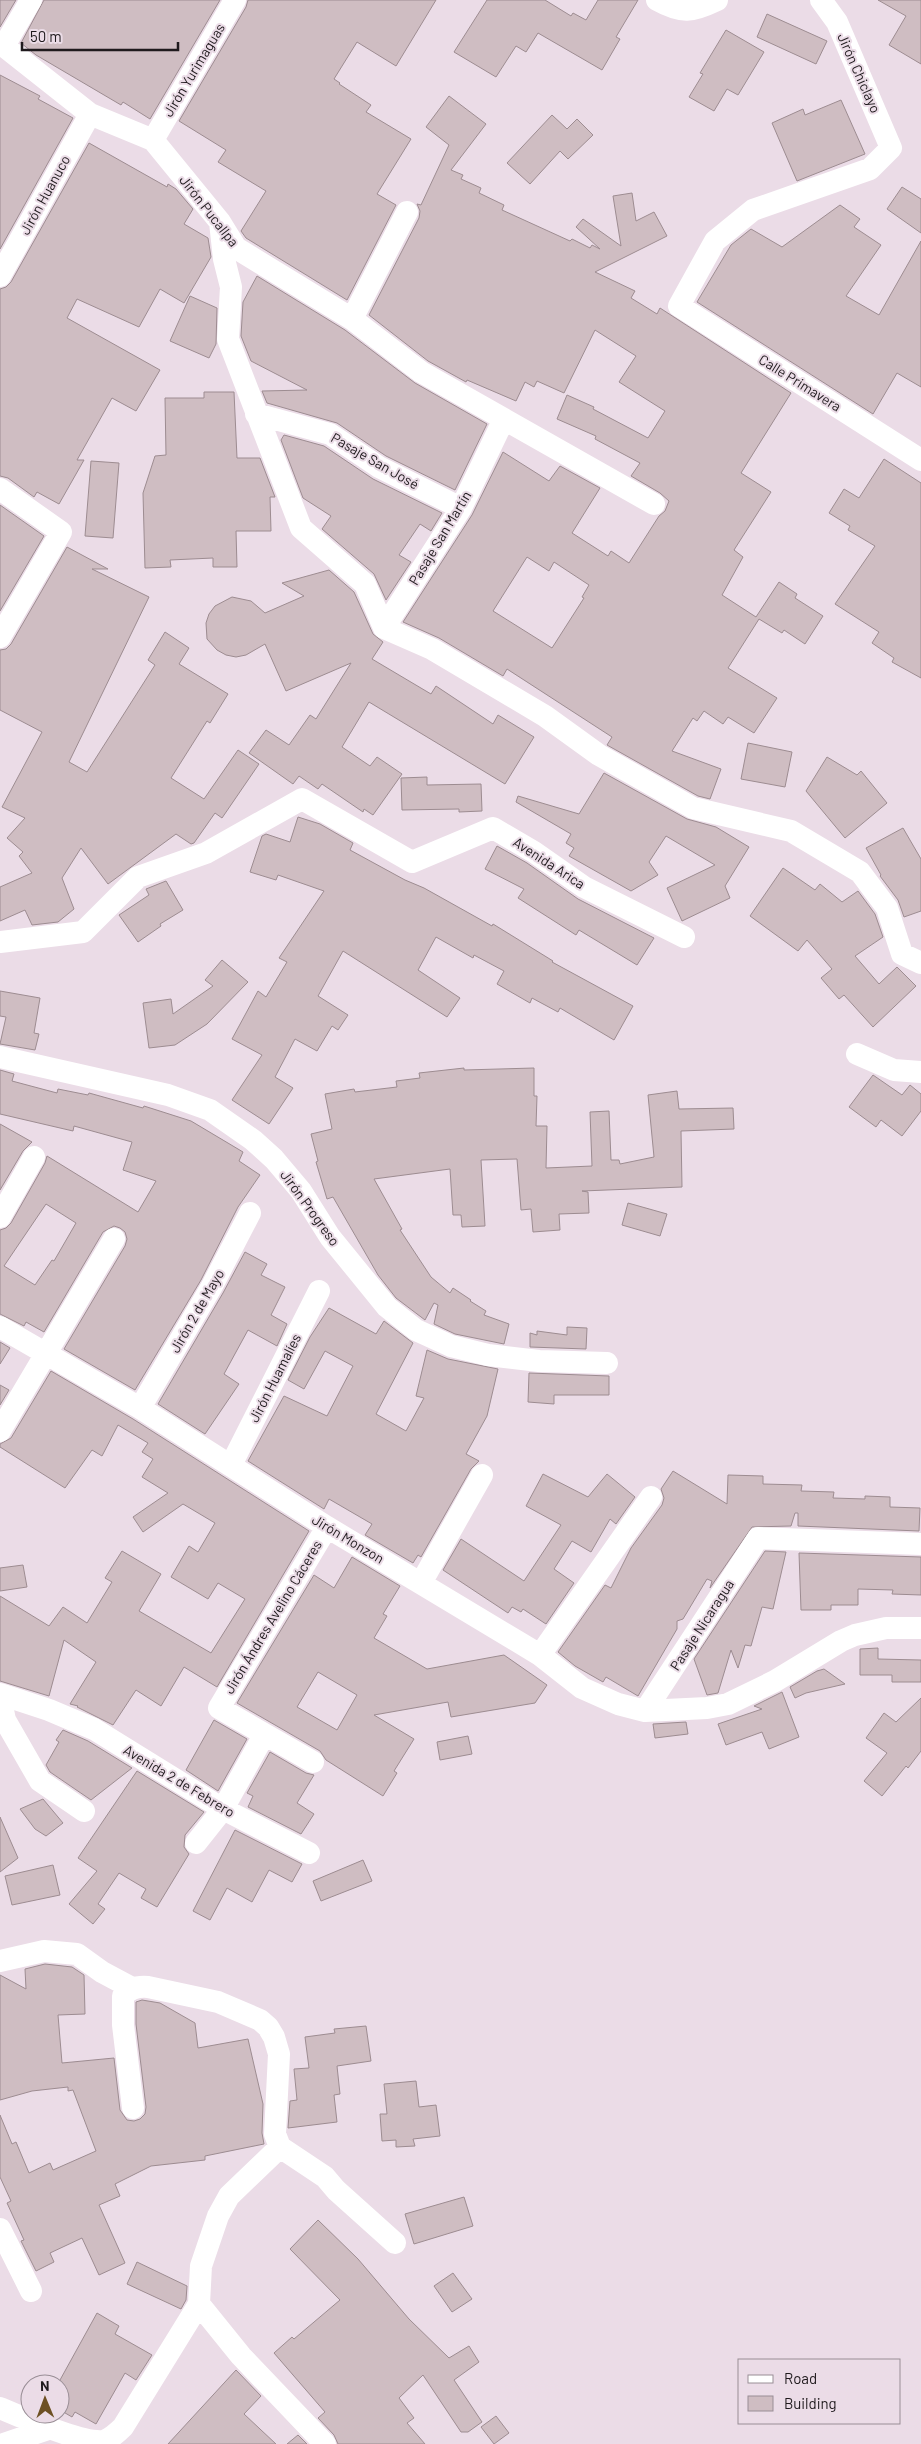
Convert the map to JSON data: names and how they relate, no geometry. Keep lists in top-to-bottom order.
{
  "streets": {
    "street": [
      "Jirón Yurimaguas",
      "Jirón Chiclayo",
      "Jirón Huanuco",
      "Jirón Pucallpa",
      "Calle Primavera",
      "Pasaje San José",
      "Pasaje San Martín",
      "Avenida Arica",
      "Jirón Progreso",
      "Jirón 2 de Mayo",
      "Jirón Huamalíes",
      "Jirón Monzon",
      "Jirón Ándres Avelino Cáceres",
      "Pasaje Nicaragua",
      "Avenida 2 de Febrero"
    ]
  },
  "crossings": [
    ["Jirón Yurimaguas", "Jirón Pucallpa"],
    ["Jirón Chiclayo", "Calle Primavera"],
    ["Jirón Huanuco", "Jirón Pucallpa"],
    ["Jirón Pucallpa", "Pasaje San Martín"],
    ["Pasaje San José", "Pasaje San Martín"],
    ["Jirón 2 de Mayo", "Jirón Monzon"],
    ["Jirón Huamalíes", "Jirón Monzon"],
    ["Jirón Monzon", "Jirón Ándres Avelino Cáceres"],
    ["Jirón Monzon", "Pasaje Nicaragua"]
  ],
  "legend": ["Road", "Building"],
  "scale_bar": "50 m",
  "north": "top"
}
